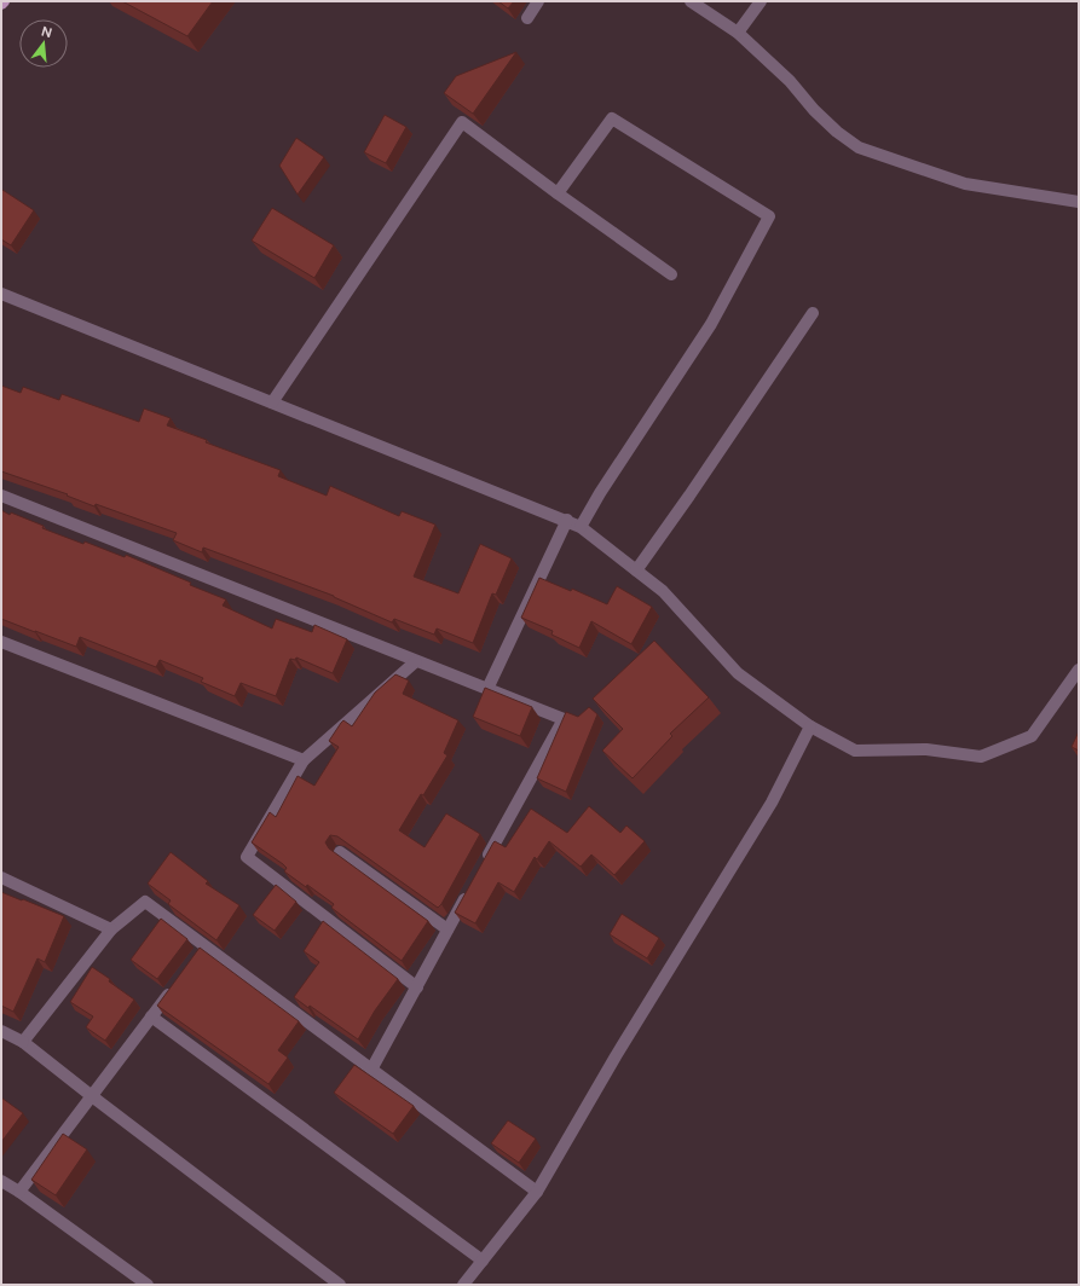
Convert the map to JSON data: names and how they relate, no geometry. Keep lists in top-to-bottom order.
{
  "north": "top"
}
